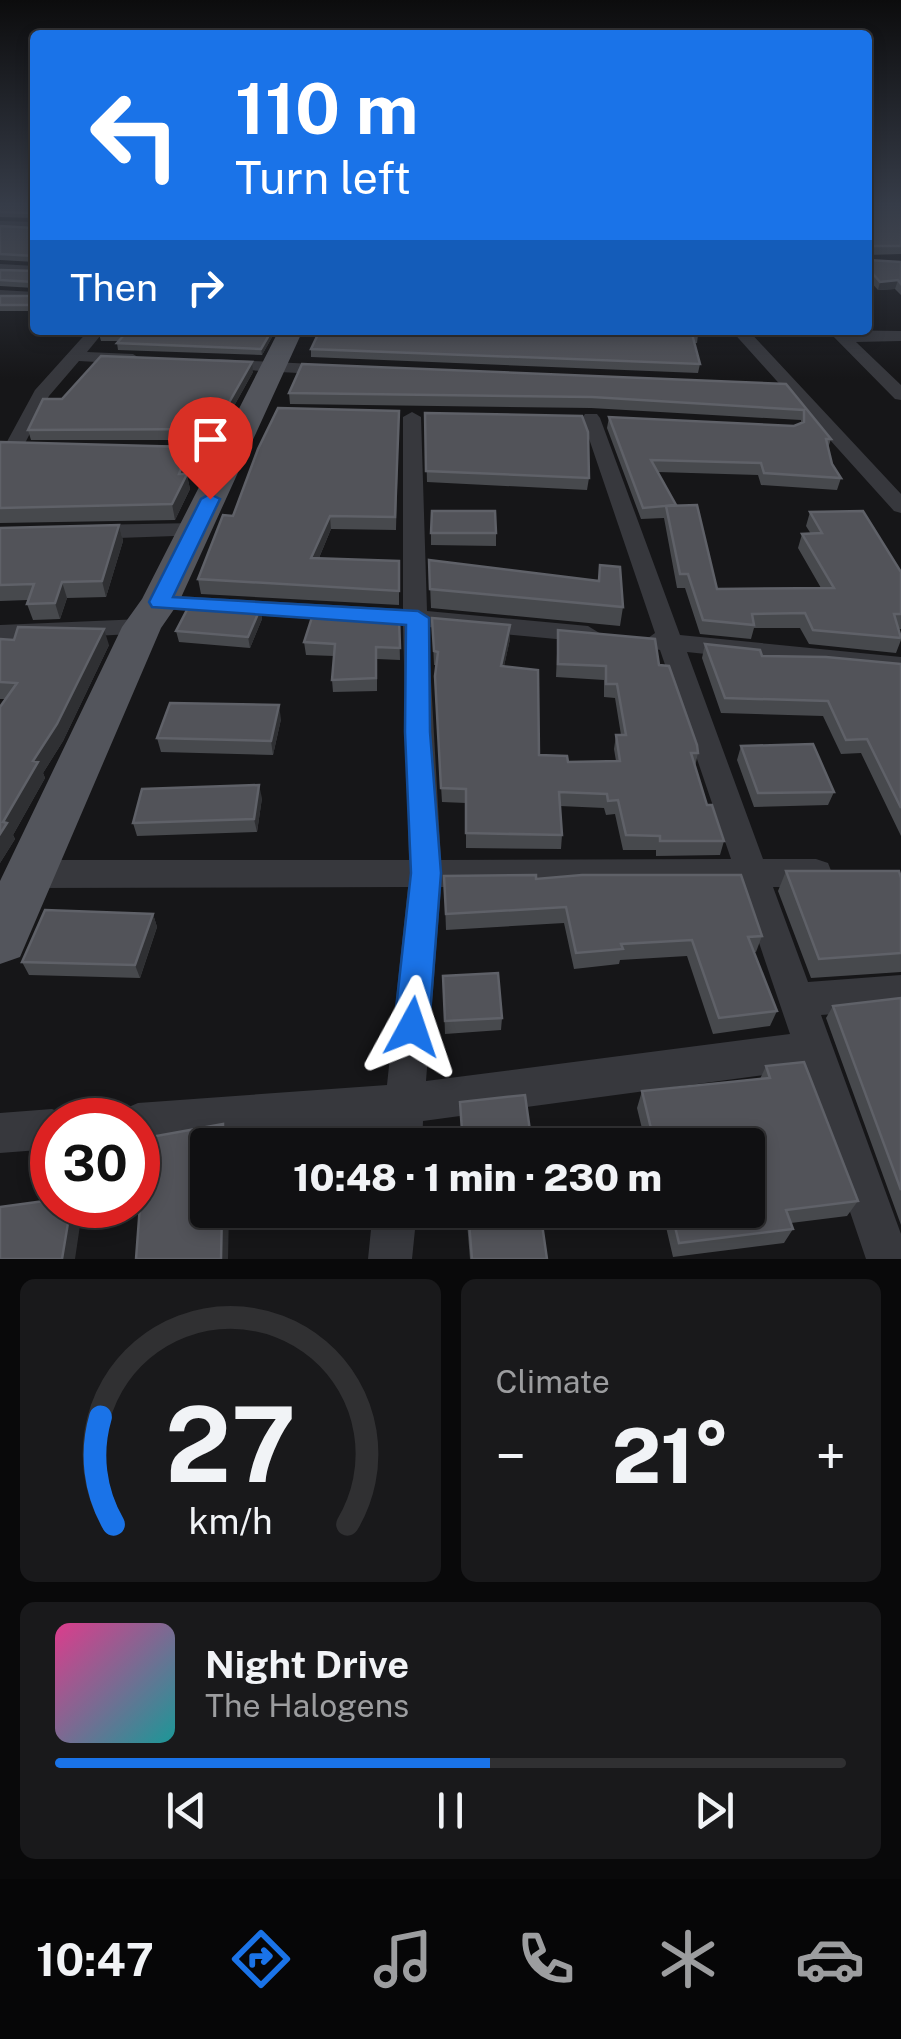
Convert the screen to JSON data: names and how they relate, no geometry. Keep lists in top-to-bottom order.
{
  "page": {
    "turn": ["110 m", "Turn left"],
    "then": "Then",
    "limit": "30",
    "trip": "10:48 · 1 min · 230 m",
    "tile": "Climate",
    "heat": ["−", "21°", "+"],
    "song": ["Night Drive", "The Halogens"],
    "tabs": "10:47",
    "gauge": ["27", "km/h"]
  }
}
